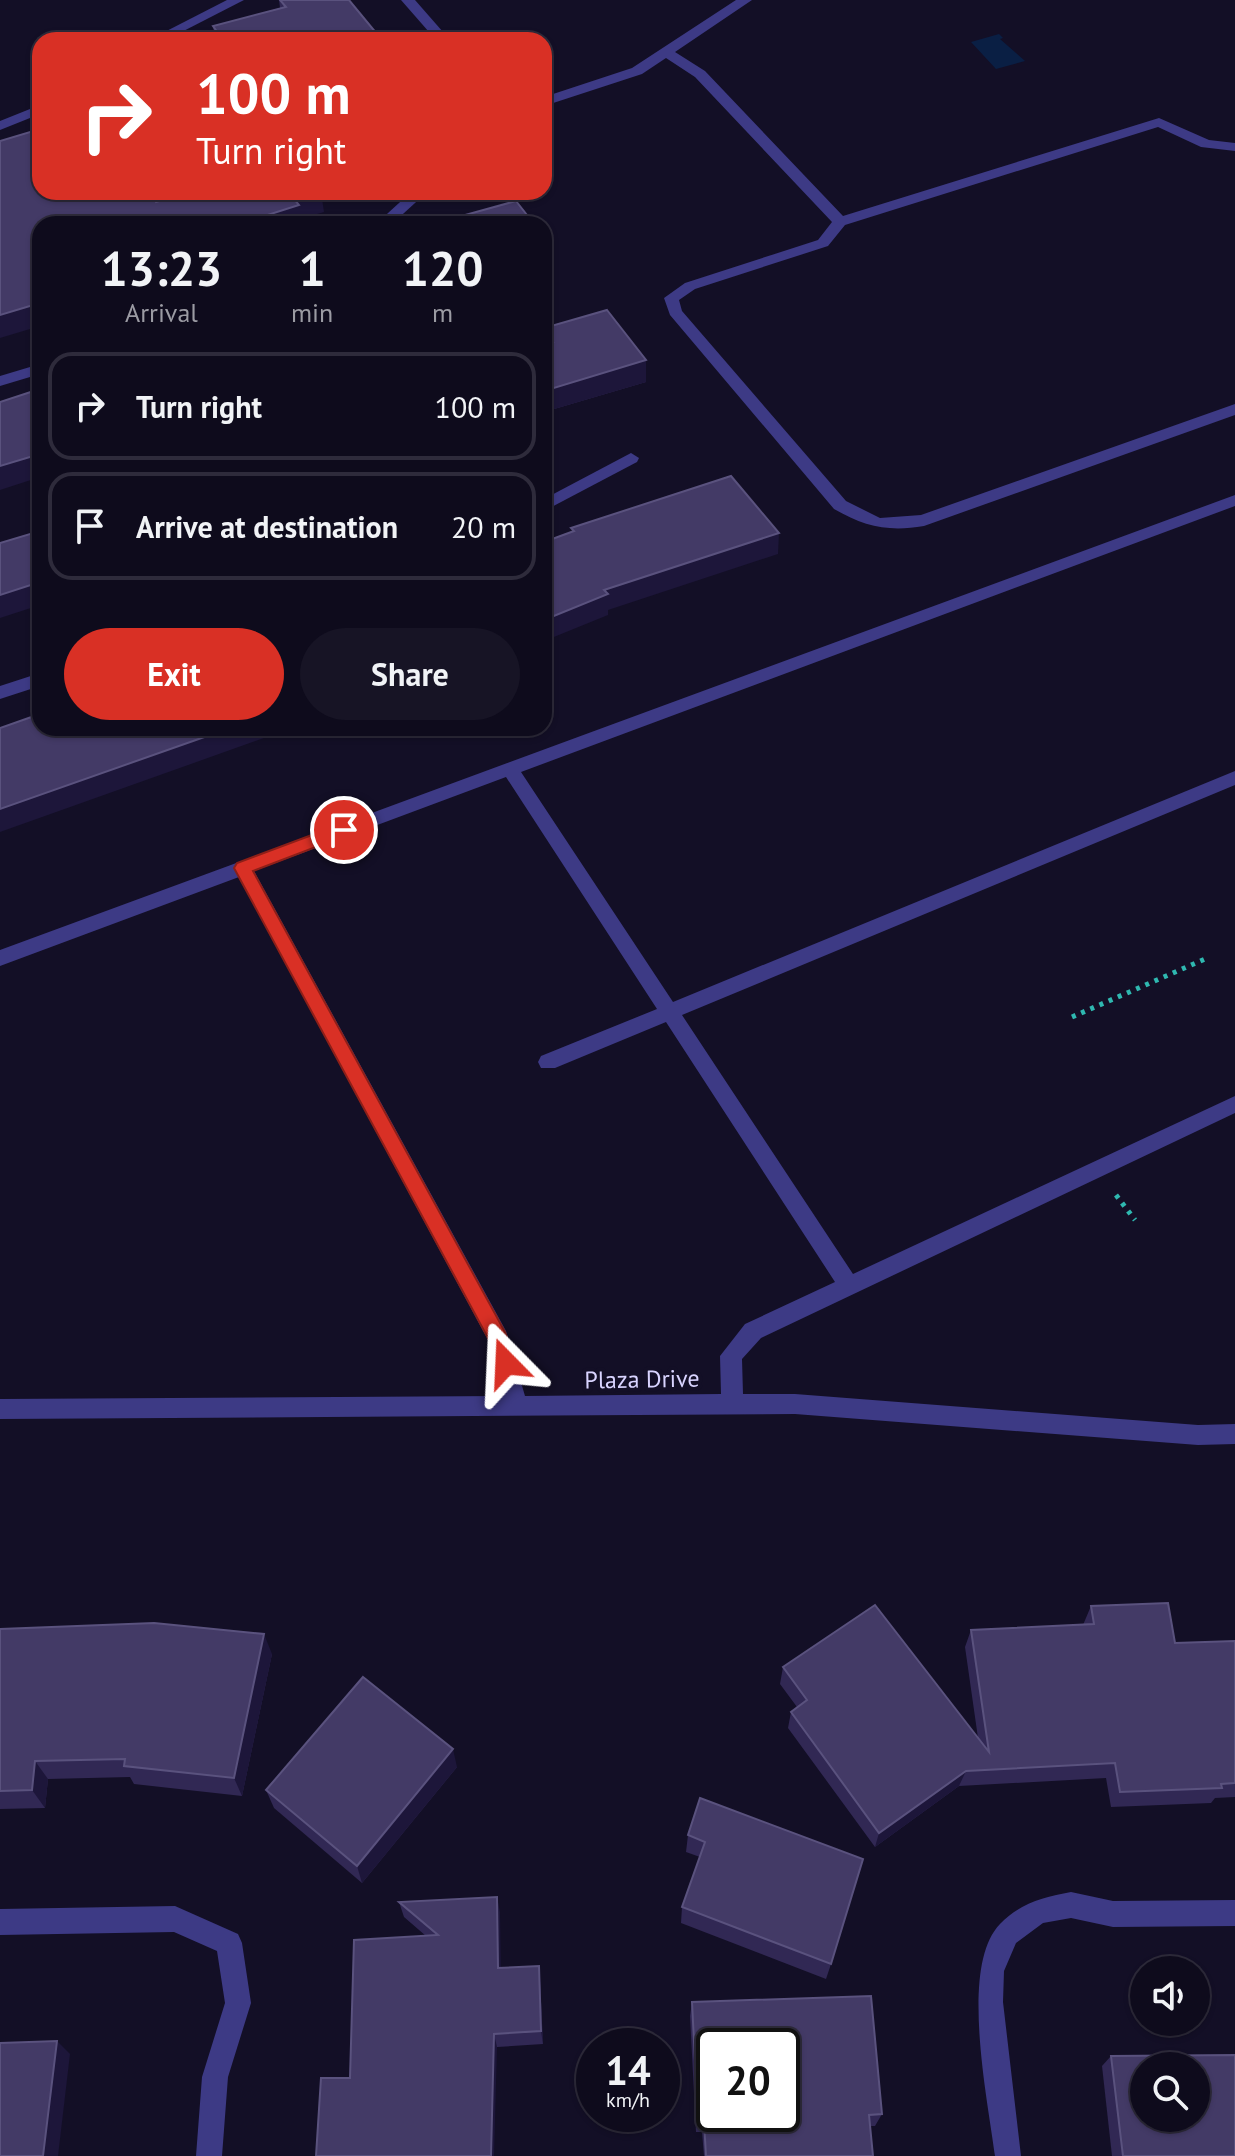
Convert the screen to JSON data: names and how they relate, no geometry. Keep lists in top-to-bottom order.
{
  "streets": {
    "street": ["Plaza Drive"]
  },
  "page": {
    "turn": ["100 m", "Turn right"],
    "eta": [
      "13:23",
      "Arrival",
      "1",
      "min",
      "120",
      "m"
    ],
    "list": [
      {
        "name": "Turn right",
        "value": "100 m"
      },
      {
        "name": "Arrive at destination",
        "value": "20 m"
      }
    ],
    "buttons": ["Exit", "Share"],
    "speed": "14 km/h",
    "limit": "20"
  }
}
